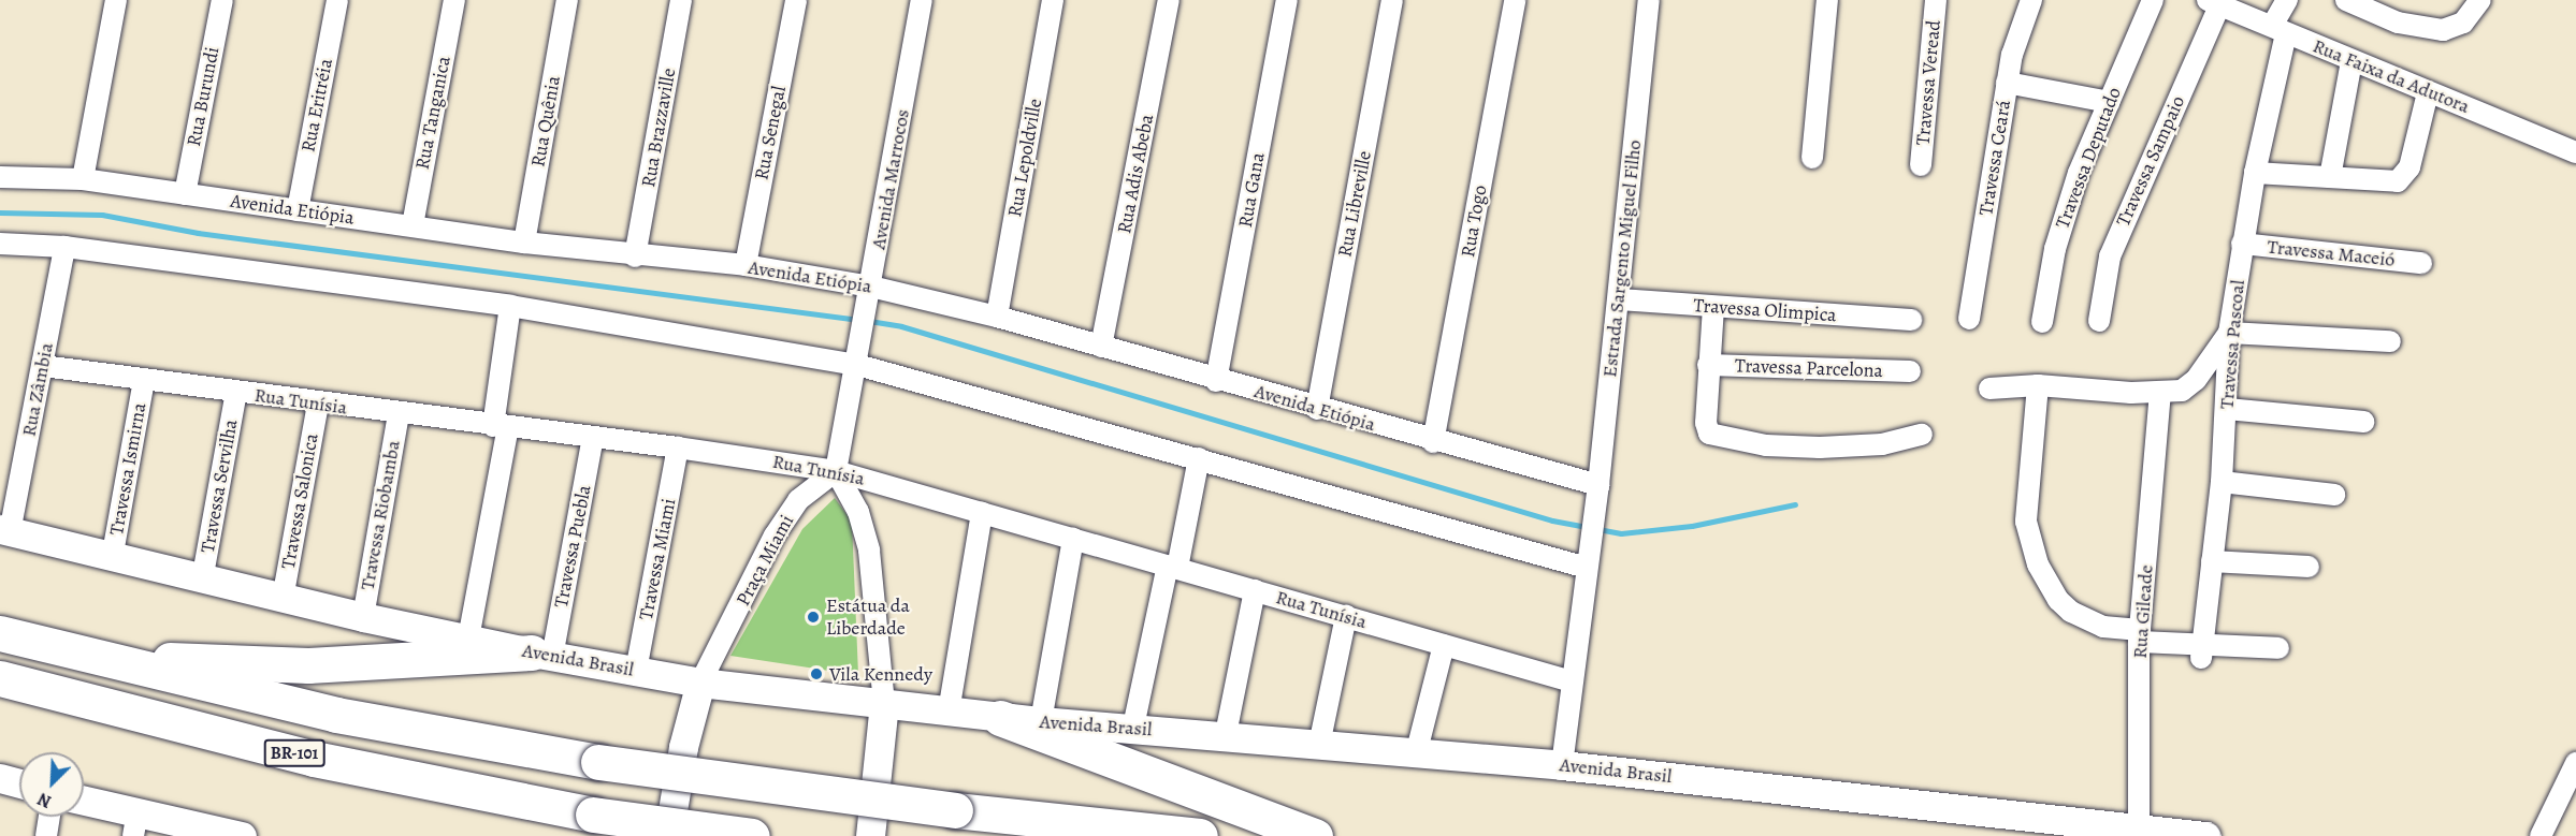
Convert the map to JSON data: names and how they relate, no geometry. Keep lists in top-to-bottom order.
{
  "streets": {
    "highway": ["BR-101"],
    "street": [
      "Rua Faixa da Adutora",
      "Travessa Veread",
      "Rua Burundi",
      "Rua Eritréia",
      "Rua Tanganica",
      "Rua Quênia",
      "Rua Brazzaville",
      "Rua Senegal",
      "Rua Lepoldville",
      "Travessa Ceará",
      "Travessa Deputado",
      "Travessa Sampaio",
      "Rua Adis Abeba",
      "Avenida Marrocos",
      "Rua Gana",
      "Rua Libreville",
      "Avenida Etiópia",
      "Rua Togo",
      "Travessa Maceió",
      "Estrada Sargento Miguel Filho",
      "Travessa Olimpica",
      "Travessa Pascoal",
      "Travessa Parcelona",
      "Rua Zâmbia",
      "Rua Tunísia",
      "Travessa Ismirna",
      "Travessa Servilha",
      "Travessa Salonica",
      "Travessa Riobamba",
      "Travessa Puebla",
      "Travessa Miami",
      "Praça Miami",
      "Rua Gileade",
      "Avenida Brasil"
    ]
  },
  "crossings": [
    ["Rua Faixa da Adutora", "Travessa Sampaio"],
    ["Rua Faixa da Adutora", "Travessa Pascoal"],
    ["Rua Burundi", "Avenida Etiópia"],
    ["Rua Eritréia", "Avenida Etiópia"],
    ["Rua Tanganica", "Avenida Etiópia"],
    ["Rua Quênia", "Avenida Etiópia"],
    ["Rua Brazzaville", "Avenida Etiópia"],
    ["Rua Senegal", "Avenida Etiópia"],
    ["Rua Lepoldville", "Avenida Etiópia"],
    ["Rua Adis Abeba", "Avenida Etiópia"],
    ["Avenida Marrocos", "Avenida Etiópia"],
    ["Avenida Marrocos", "Rua Tunísia"],
    ["Avenida Marrocos", "Praça Miami"],
    ["Rua Gana", "Avenida Etiópia"],
    ["Rua Libreville", "Avenida Etiópia"],
    ["Avenida Etiópia", "Rua Togo"],
    ["Avenida Etiópia", "Estrada Sargento Miguel Filho"],
    ["Travessa Maceió", "Travessa Pascoal"],
    ["Estrada Sargento Miguel Filho", "Travessa Olimpica"],
    ["Rua Zâmbia", "Rua Tunísia"],
    ["Rua Zâmbia", "Avenida Brasil"],
    ["Rua Tunísia", "Travessa Ismirna"],
    ["Rua Tunísia", "Travessa Servilha"],
    ["Rua Tunísia", "Travessa Salonica"],
    ["Rua Tunísia", "Travessa Riobamba"],
    ["Rua Tunísia", "Travessa Puebla"],
    ["Rua Tunísia", "Travessa Miami"],
    ["Rua Tunísia", "Praça Miami"],
    ["Travessa Ismirna", "Avenida Brasil"],
    ["Travessa Servilha", "Avenida Brasil"],
    ["Travessa Salonica", "Avenida Brasil"],
    ["Travessa Riobamba", "Avenida Brasil"],
    ["Travessa Puebla", "Avenida Brasil"],
    ["Travessa Miami", "Avenida Brasil"],
    ["Praça Miami", "Avenida Brasil"],
    ["Rua Gileade", "Avenida Brasil"]
  ],
  "places": ["Estátua da Liberdade", "Vila Kennedy"],
  "north": "bottom left"
}
